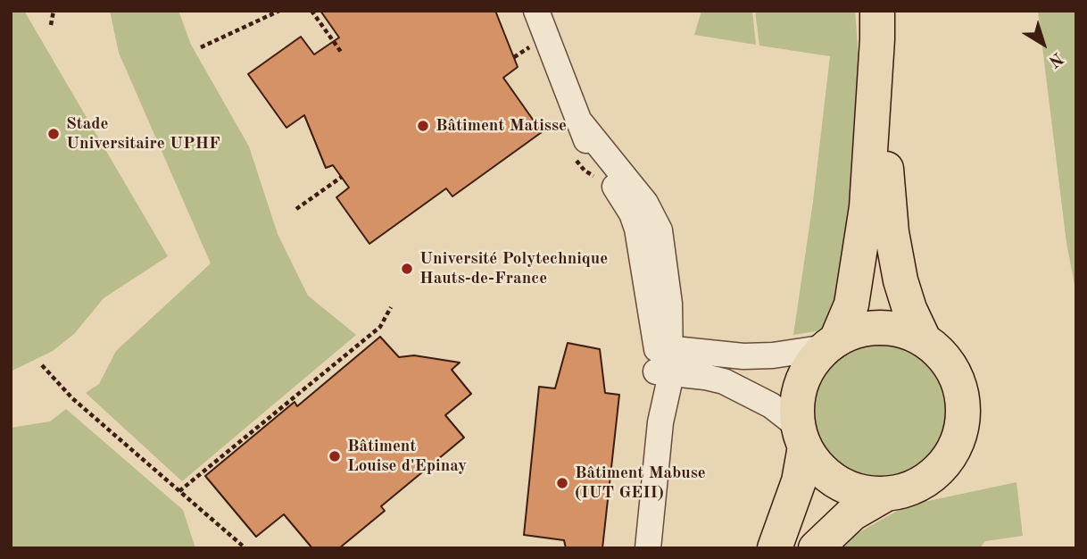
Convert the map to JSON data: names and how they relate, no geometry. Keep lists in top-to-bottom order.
{
  "places": [
    "Bâtiment Matisse",
    "Stade Universitaire UPHF",
    "Université Polytechnique Hauts-de-France",
    "Bâtiment Louise d'Epinay",
    "Bâtiment Mabuse (IUT GEII)"
  ],
  "north": "bottom right"
}
